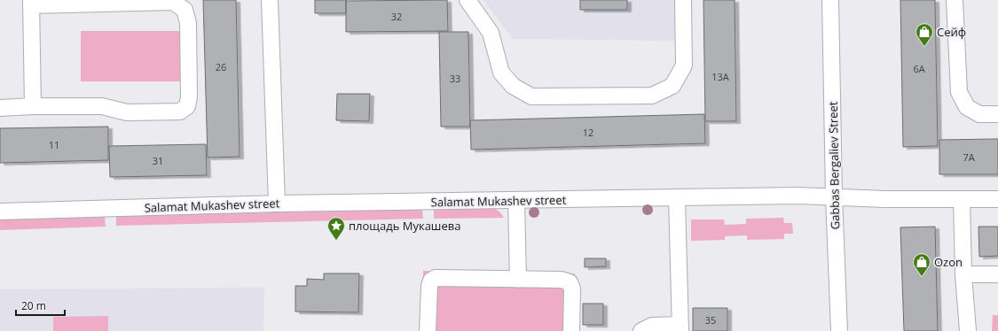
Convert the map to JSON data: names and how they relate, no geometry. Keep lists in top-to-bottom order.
{
  "streets": {
    "street": ["Gabbas Bergaliev Street", "Salamat Mukashev street"]
  },
  "crossings": [
    ["Gabbas Bergaliev Street", "Salamat Mukashev street"]
  ],
  "places": {
    "shop": ["Сейф", "Ozon"],
    "place": ["площадь Мукашева"]
  },
  "house_numbers": [
    "32",
    "26",
    "6А",
    "13А",
    "33",
    "12",
    "11",
    "7А",
    "31",
    "35"
  ],
  "scale_bar": "20 m"
}
